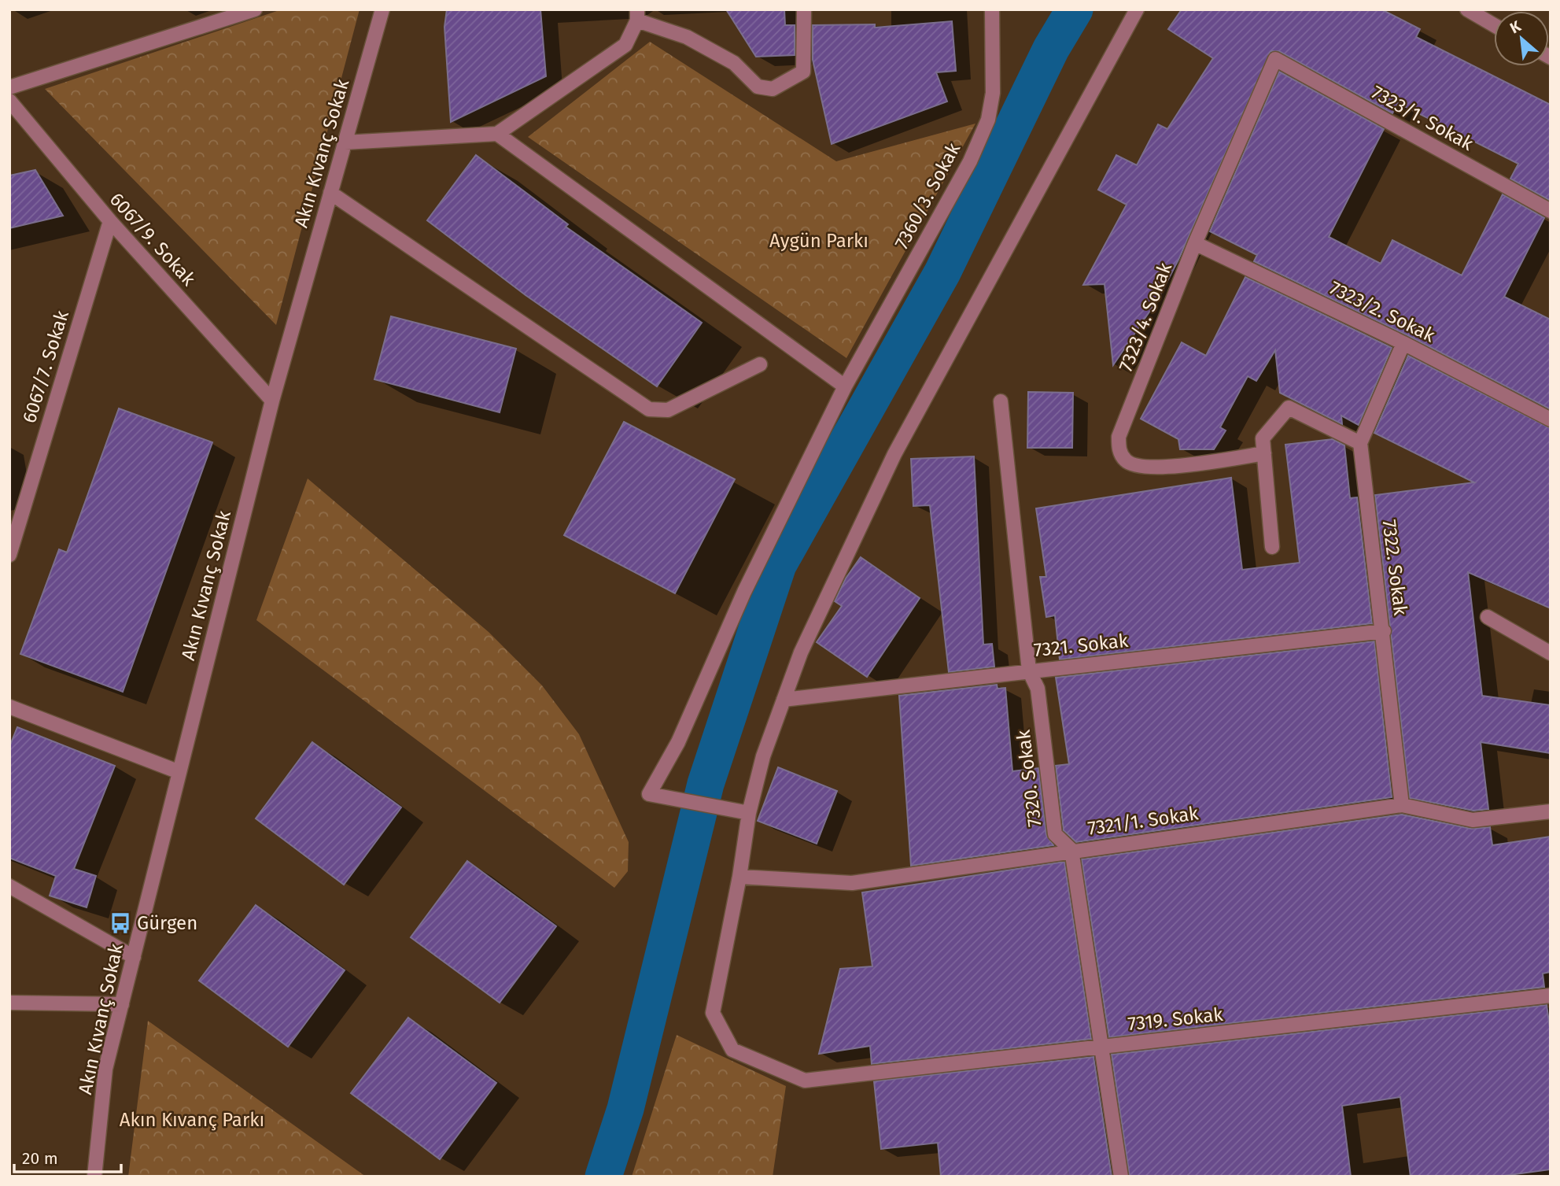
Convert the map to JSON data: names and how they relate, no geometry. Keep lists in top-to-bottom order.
{
  "streets": {
    "street": [
      "7323/1. Sokak",
      "Akın Kıvanç Sokak",
      "7360/3. Sokak",
      "6067/9. Sokak",
      "7323/2. Sokak",
      "7323/4. Sokak",
      "6067/7. Sokak",
      "7322. Sokak",
      "7321. Sokak",
      "7320. Sokak",
      "7321/1. Sokak",
      "7319. Sokak"
    ]
  },
  "crossings": [
    ["7323/1. Sokak", "7323/4. Sokak"],
    ["Akın Kıvanç Sokak", "6067/9. Sokak"],
    ["6067/9. Sokak", "6067/7. Sokak"],
    ["7323/2. Sokak", "7323/4. Sokak"],
    ["7322. Sokak", "7321. Sokak"],
    ["7322. Sokak", "7321/1. Sokak"],
    ["7321. Sokak", "7320. Sokak"],
    ["7320. Sokak", "7321/1. Sokak"],
    ["7321/1. Sokak", "7319. Sokak"]
  ],
  "parks": ["Aygün Parkı", "Akın Kıvanç Parkı"],
  "places": {
    "bus stop": ["Gürgen"]
  },
  "scale_bar": "20 m",
  "north": "top left"
}
